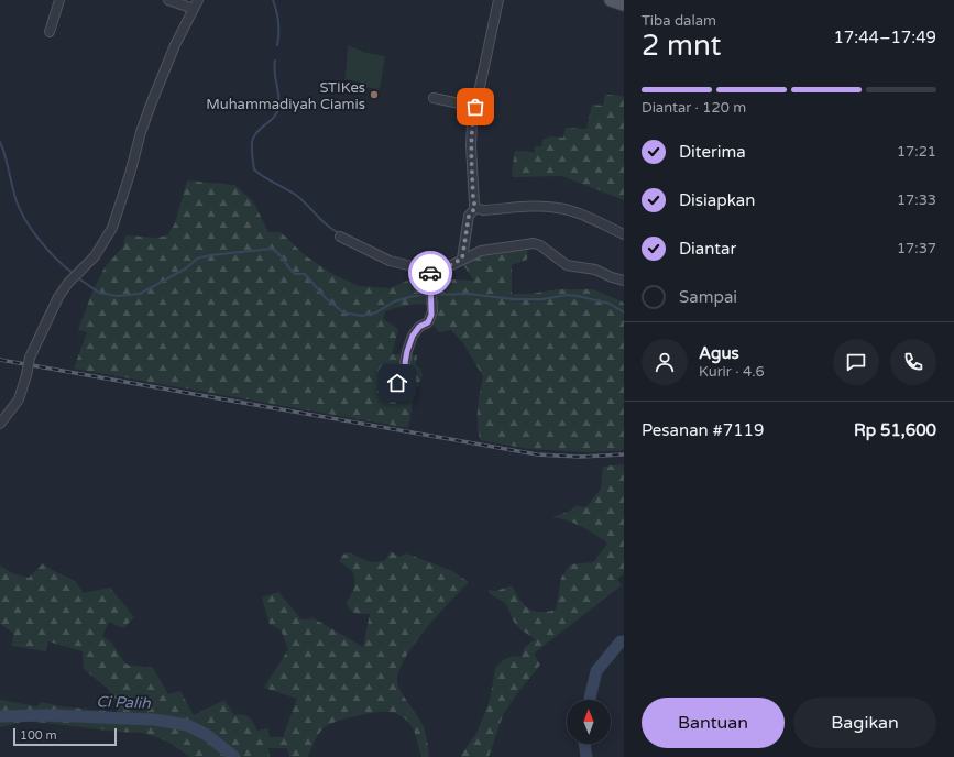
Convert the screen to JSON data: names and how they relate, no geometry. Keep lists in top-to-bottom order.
{
  "water": ["Ci Palih"],
  "places": ["STIKes Muhammadiyah Ciamis"],
  "scale_bar": "100 m",
  "north": "top",
  "page": {
    "heading": ["2 mnt", "Tiba dalam", "17:44–17:49"],
    "panel": [
      "Agus",
      "Kurir · 4.6",
      "Pesanan #7119",
      "Rp 51,600"
    ],
    "bar": "Diantar · 120 m",
    "list": [
      ["Diterima", "17:21"],
      ["Disiapkan", "17:33"],
      ["Diantar", "17:37"],
      "Sampai"
    ],
    "buttons": ["Bantuan", "Bagikan"],
    "scale": "100 m"
  }
}
